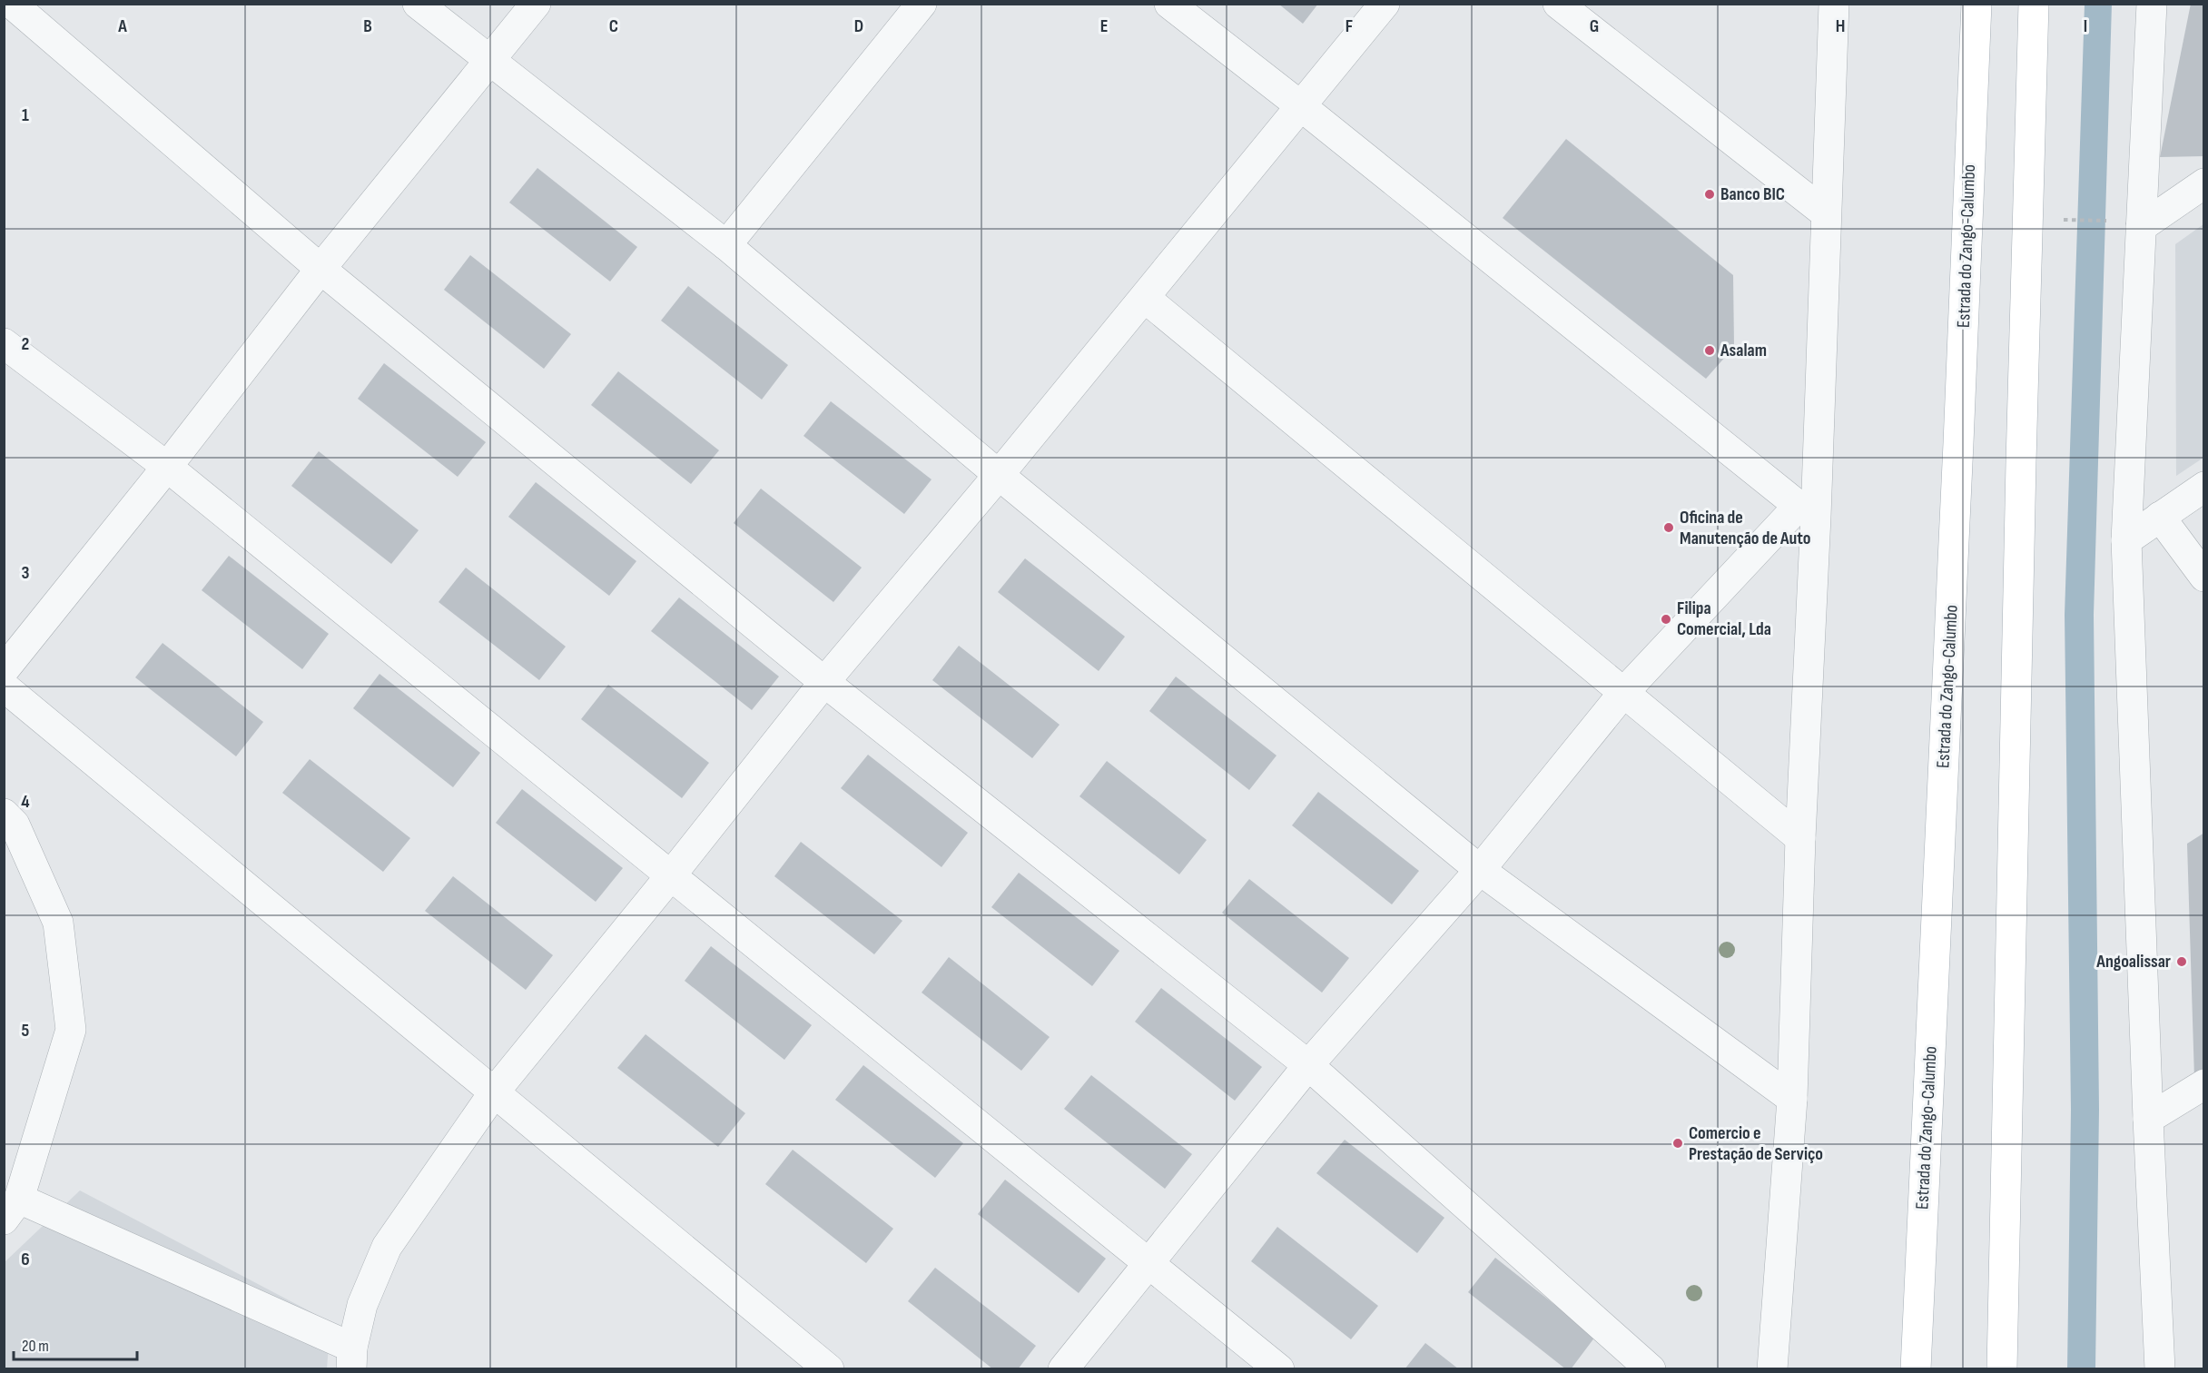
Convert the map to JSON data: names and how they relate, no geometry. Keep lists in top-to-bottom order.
{
  "streets": {
    "main road": ["Estrada do Zango-Calumbo"]
  },
  "places": [
    "Banco BIC",
    "Asalam",
    "Oficina de Manutenção de Auto",
    "Filipa Comercial, Lda",
    "Angoalissar",
    "Comercio e Prestação de Serviço"
  ],
  "scale_bar": "20 m",
  "grid": {
    "columns": [
      "A",
      "B",
      "C",
      "D",
      "E",
      "F",
      "G",
      "H",
      "I"
    ],
    "rows": [
      "1",
      "2",
      "3",
      "4",
      "5",
      "6"
    ]
  }
}
